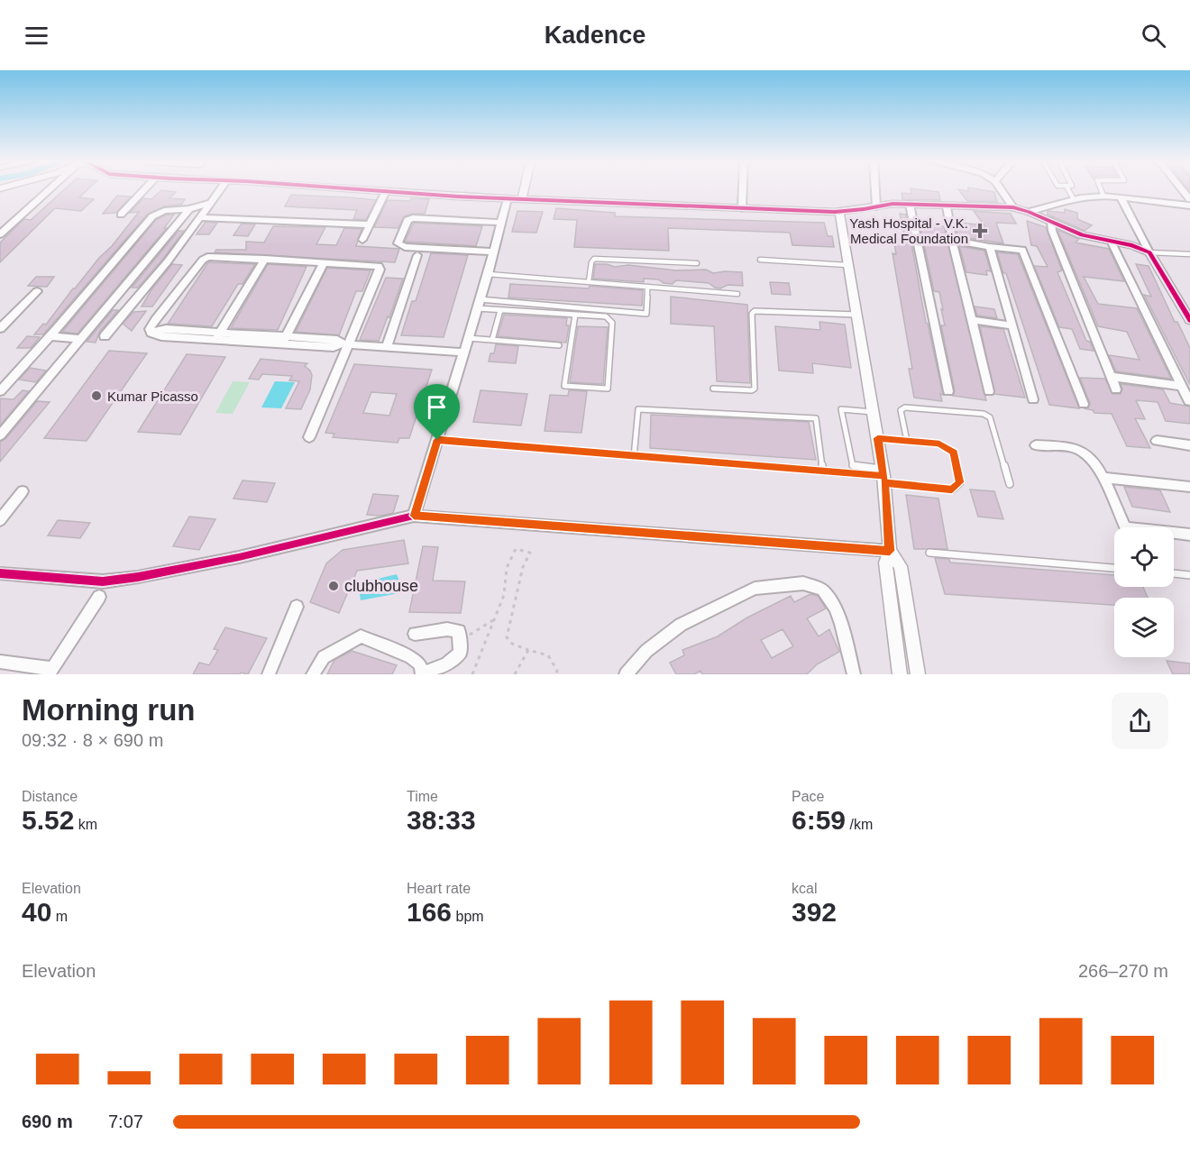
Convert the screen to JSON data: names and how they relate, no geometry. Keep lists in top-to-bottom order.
{
  "places": {
    "health": ["Yash Hospital - V.K. Medical Foundation"],
    "other": ["Kumar Picasso", "clubhouse"]
  },
  "page": {
    "header": "Kadence",
    "heading": ["Morning run", "09:32 · 8 × 690 m"],
    "stats": [
      ["Distance", "5.52 km"],
      ["Time", "38:33"],
      ["Pace", "6:59 /km"],
      ["Elevation", "40 m"],
      ["Heart rate", "166 bpm"],
      ["kcal", "392"]
    ],
    "chart": ["Elevation", "266–270 m"],
    "list": [
      {
        "name": "690 m",
        "note": "7:07"
      }
    ]
  }
}
